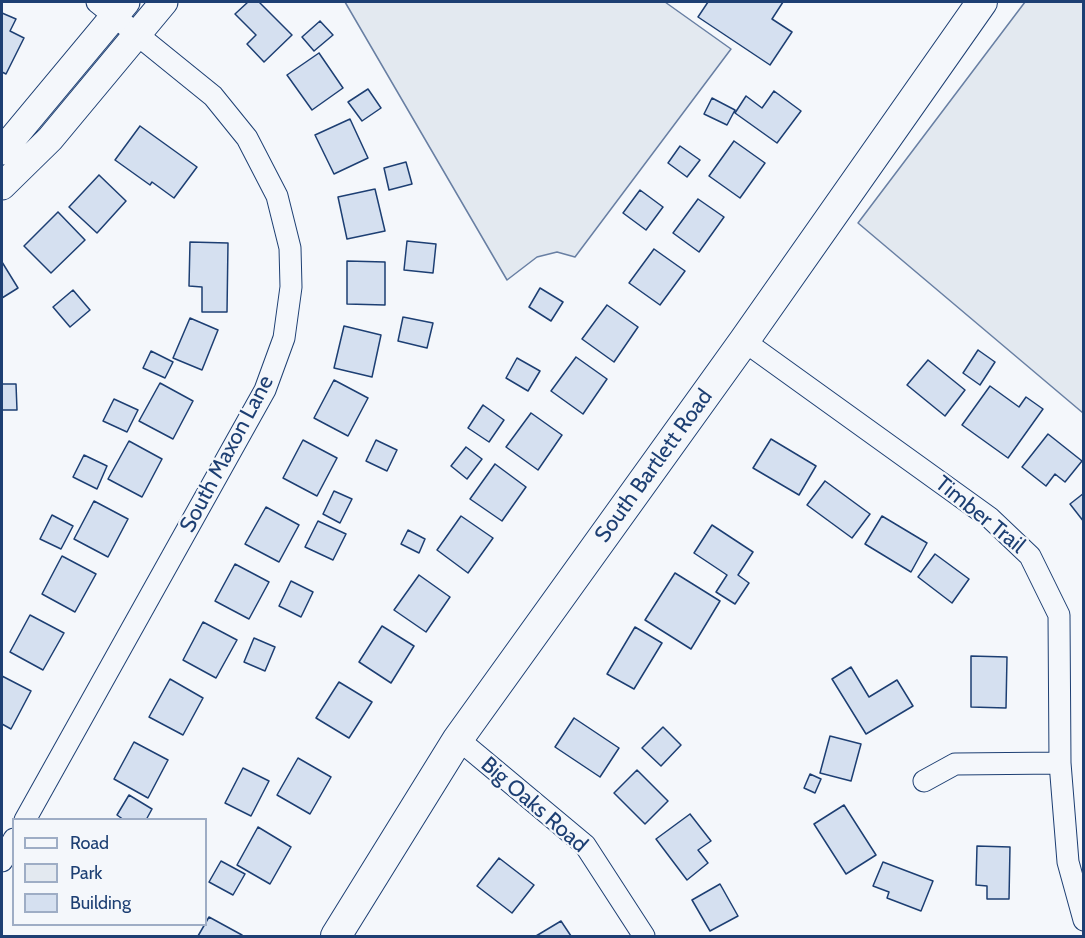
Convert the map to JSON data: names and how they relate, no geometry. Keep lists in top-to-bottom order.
{
  "streets": {
    "main road": ["South Bartlett Road"],
    "street": ["South Maxon Lane", "Timber Trail", "Big Oaks Road"]
  },
  "crossings": [
    ["South Bartlett Road", "Timber Trail"],
    ["South Bartlett Road", "Big Oaks Road"]
  ],
  "legend": ["Road", "Park", "Building"]
}
